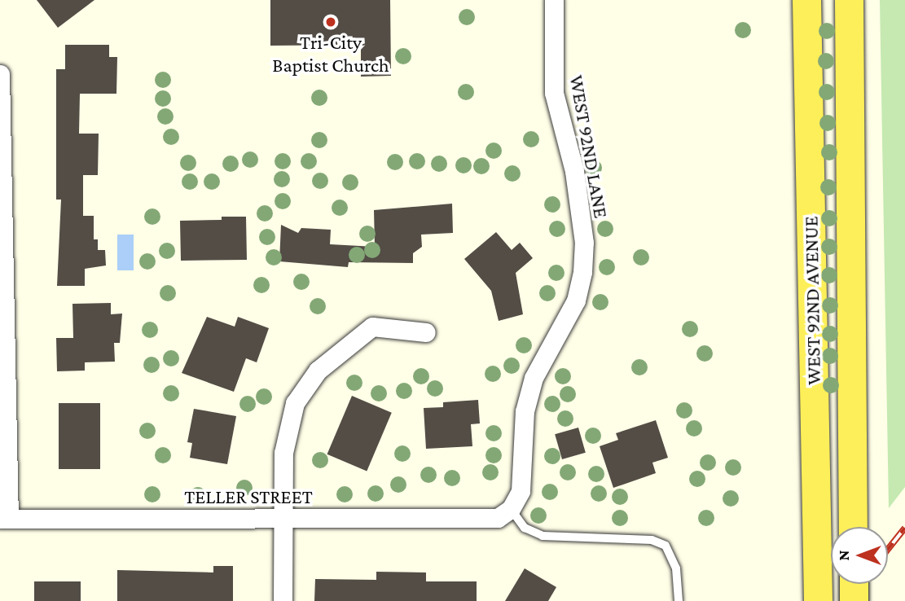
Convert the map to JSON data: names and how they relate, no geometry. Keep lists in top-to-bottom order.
{
  "streets": {
    "main road": ["WEST 92ND AVENUE"],
    "street": ["WEST 92ND LANE", "TELLER STREET"]
  },
  "crossings": [
    ["WEST 92ND LANE", "TELLER STREET"]
  ],
  "places": ["Tri-City Baptist Church"],
  "north": "left"
}
